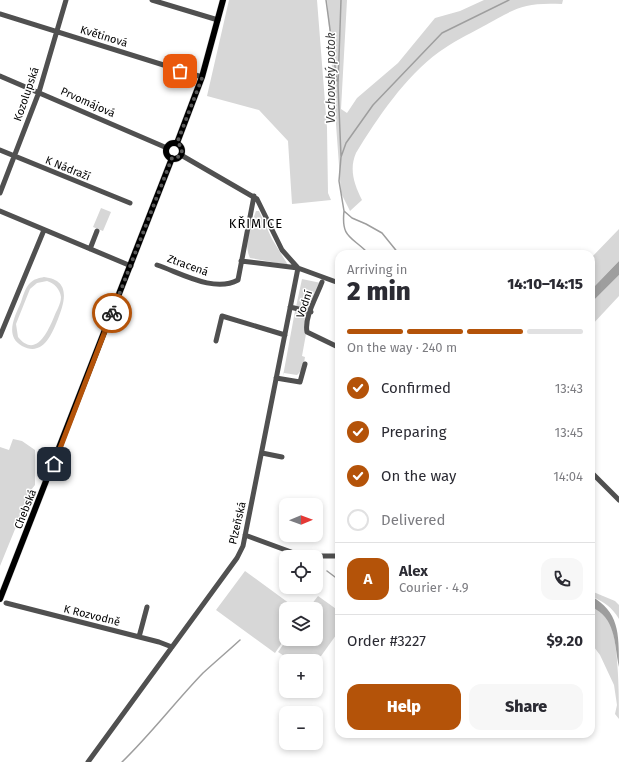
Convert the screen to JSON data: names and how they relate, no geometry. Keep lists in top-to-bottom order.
{
  "streets": {
    "main road": ["Chebská"],
    "street": [
      "Květinová",
      "Kozolupská",
      "Prvomájová",
      "K Nádraží",
      "Ztracená",
      "Vodní",
      "Plzeňská",
      "K Rozvodně"
    ]
  },
  "crossings": [
    ["Květinová", "Kozolupská"],
    ["Kozolupská", "Prvomájová"],
    ["Kozolupská", "K Nádraží"],
    ["Prvomájová", "Chebská"],
    ["Plzeňská", "K Rozvodně"]
  ],
  "districts": ["KŘIMICE"],
  "water": ["Vochovský potok"],
  "north": "right",
  "page": {
    "heading": ["2 min", "Arriving in", "14:10–14:15"],
    "panel": [
      "Alex",
      "Courier · 4.9",
      "Order #3227",
      "$9.20"
    ],
    "bar": "On the way · 240 m",
    "list": [
      ["Confirmed", "13:43"],
      ["Preparing", "13:45"],
      ["On the way", "14:04"],
      "Delivered"
    ],
    "map_buttons": ["+", "−"],
    "round": "A",
    "buttons": ["Help", "Share"]
  }
}
